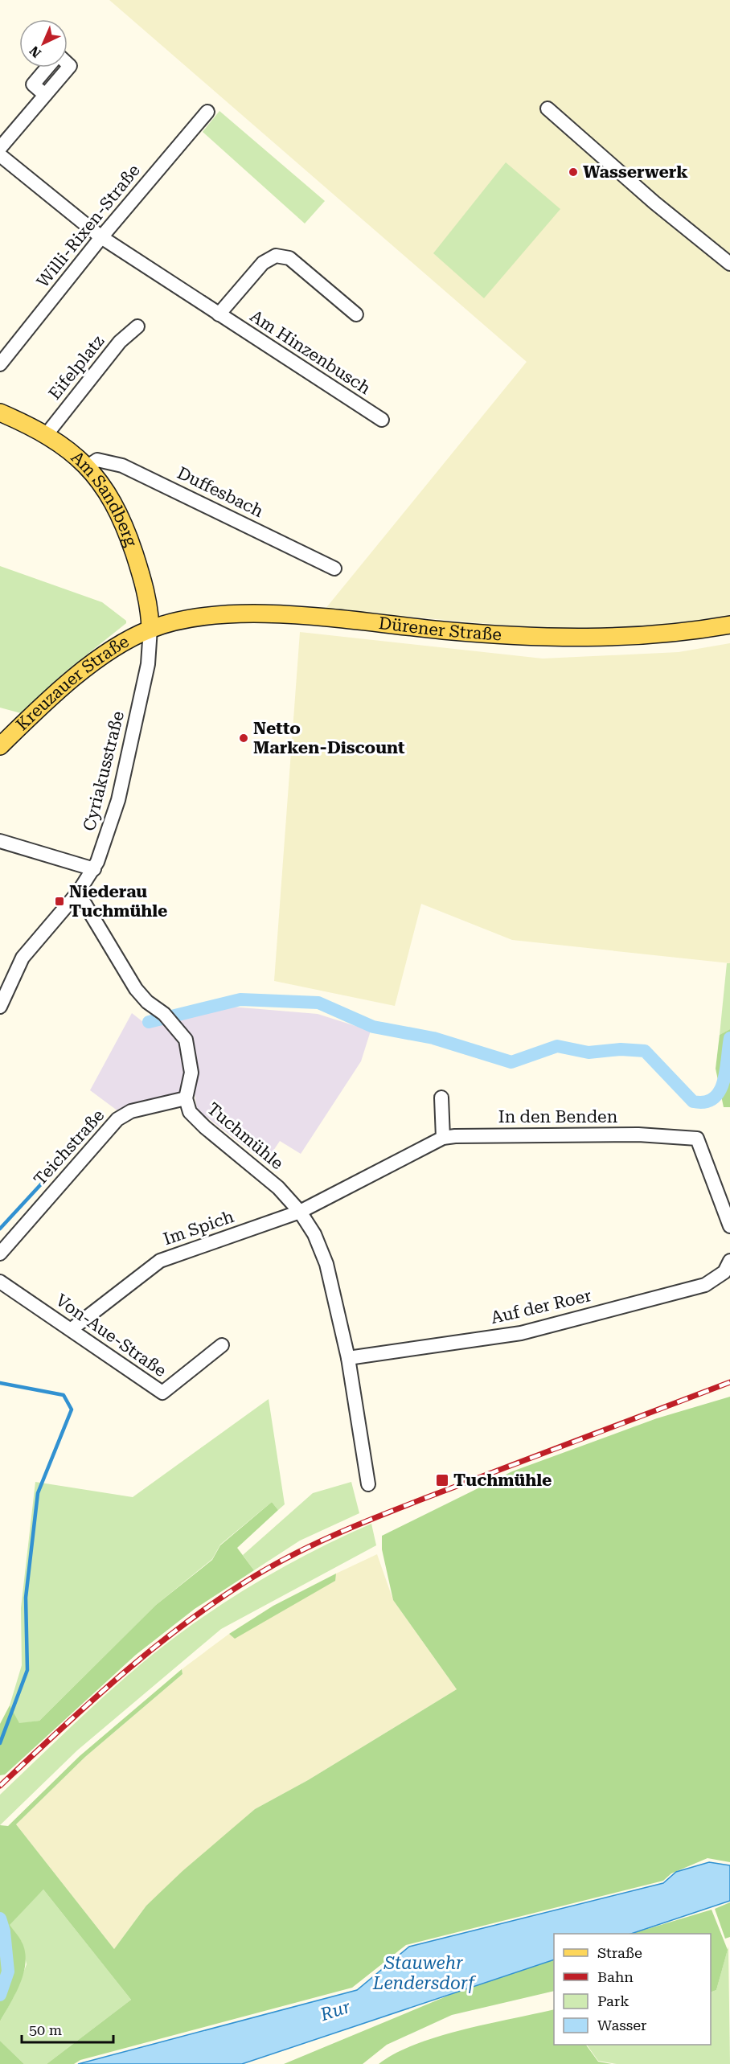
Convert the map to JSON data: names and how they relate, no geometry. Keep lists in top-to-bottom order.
{
  "streets": {
    "main road": ["Am Sandberg", "Dürener Straße", "Kreuzauer Straße"],
    "street": [
      "Willi-Rixen-Straße",
      "Am Hinzenbusch",
      "Eifelplatz",
      "Duffesbach",
      "Cyriakusstraße",
      "In den Benden",
      "Tuchmühle",
      "Teichstraße",
      "Im Spich",
      "Auf der Roer",
      "Von-Aue-Straße"
    ]
  },
  "crossings": [
    ["Willi-Rixen-Straße", "Am Hinzenbusch"],
    ["Eifelplatz", "Am Sandberg"],
    ["Duffesbach", "Am Sandberg"],
    ["Am Sandberg", "Dürener Straße"],
    ["Am Sandberg", "Kreuzauer Straße"],
    ["Am Sandberg", "Cyriakusstraße"],
    ["Dürener Straße", "Kreuzauer Straße"],
    ["Dürener Straße", "Cyriakusstraße"],
    ["Kreuzauer Straße", "Cyriakusstraße"],
    ["Cyriakusstraße", "Tuchmühle"],
    ["In den Benden", "Tuchmühle"],
    ["In den Benden", "Im Spich"],
    ["Tuchmühle", "Teichstraße"],
    ["Tuchmühle", "Im Spich"],
    ["Tuchmühle", "Auf der Roer"],
    ["Im Spich", "Von-Aue-Straße"]
  ],
  "water": ["Stauwehr Lendersdorf", "Rur"],
  "places": {
    "other": ["Wasserwerk", "Netto Marken-Discount"],
    "transit": ["Niederau Tuchmühle", "Tuchmühle"]
  },
  "legend": [
    "Straße",
    "Bahn",
    "Park",
    "Wasser"
  ],
  "scale_bar": "50 m",
  "north": "bottom left"
}
